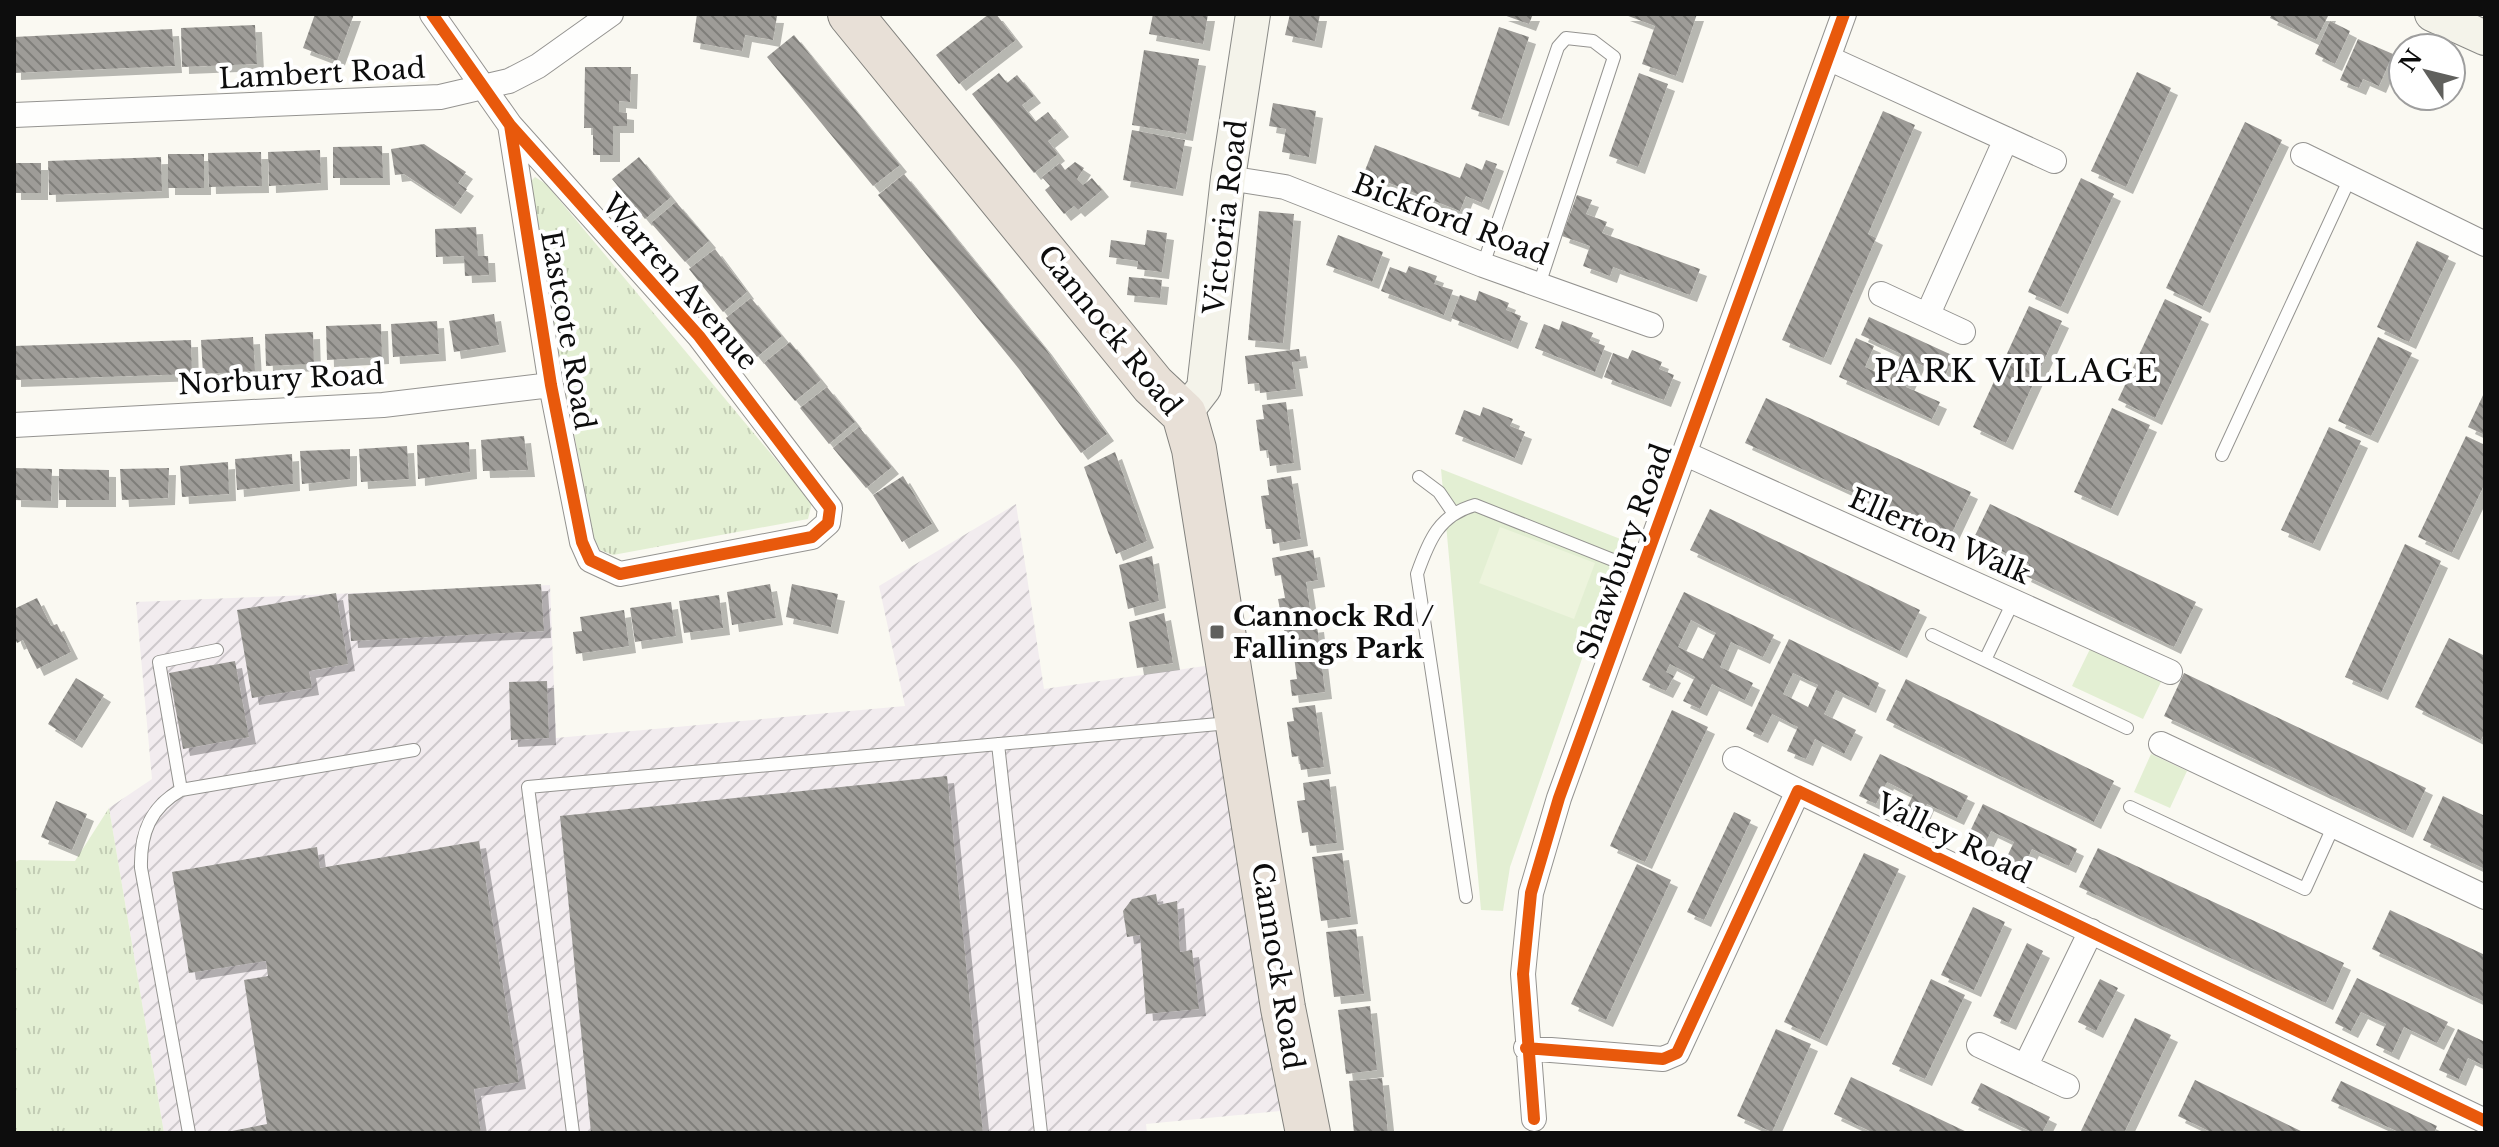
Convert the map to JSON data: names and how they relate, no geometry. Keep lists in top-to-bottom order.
{
  "streets": {
    "highway": ["Cannock Road"],
    "street": [
      "Lambert Road",
      "Victoria Road",
      "Bickford Road",
      "Warren Avenue",
      "Eastcote Road",
      "Norbury Road",
      "Ellerton Walk",
      "Shawbury Road",
      "Valley Road"
    ]
  },
  "crossings": [
    ["Lambert Road", "Warren Avenue"],
    ["Victoria Road", "Bickford Road"],
    ["Victoria Road", "Cannock Road"],
    ["Warren Avenue", "Eastcote Road"],
    ["Eastcote Road", "Norbury Road"],
    ["Ellerton Walk", "Shawbury Road"]
  ],
  "districts": ["PARK VILLAGE"],
  "places": {
    "transit": ["Cannock Rd / Fallings Park"]
  },
  "north": "top left"
}
